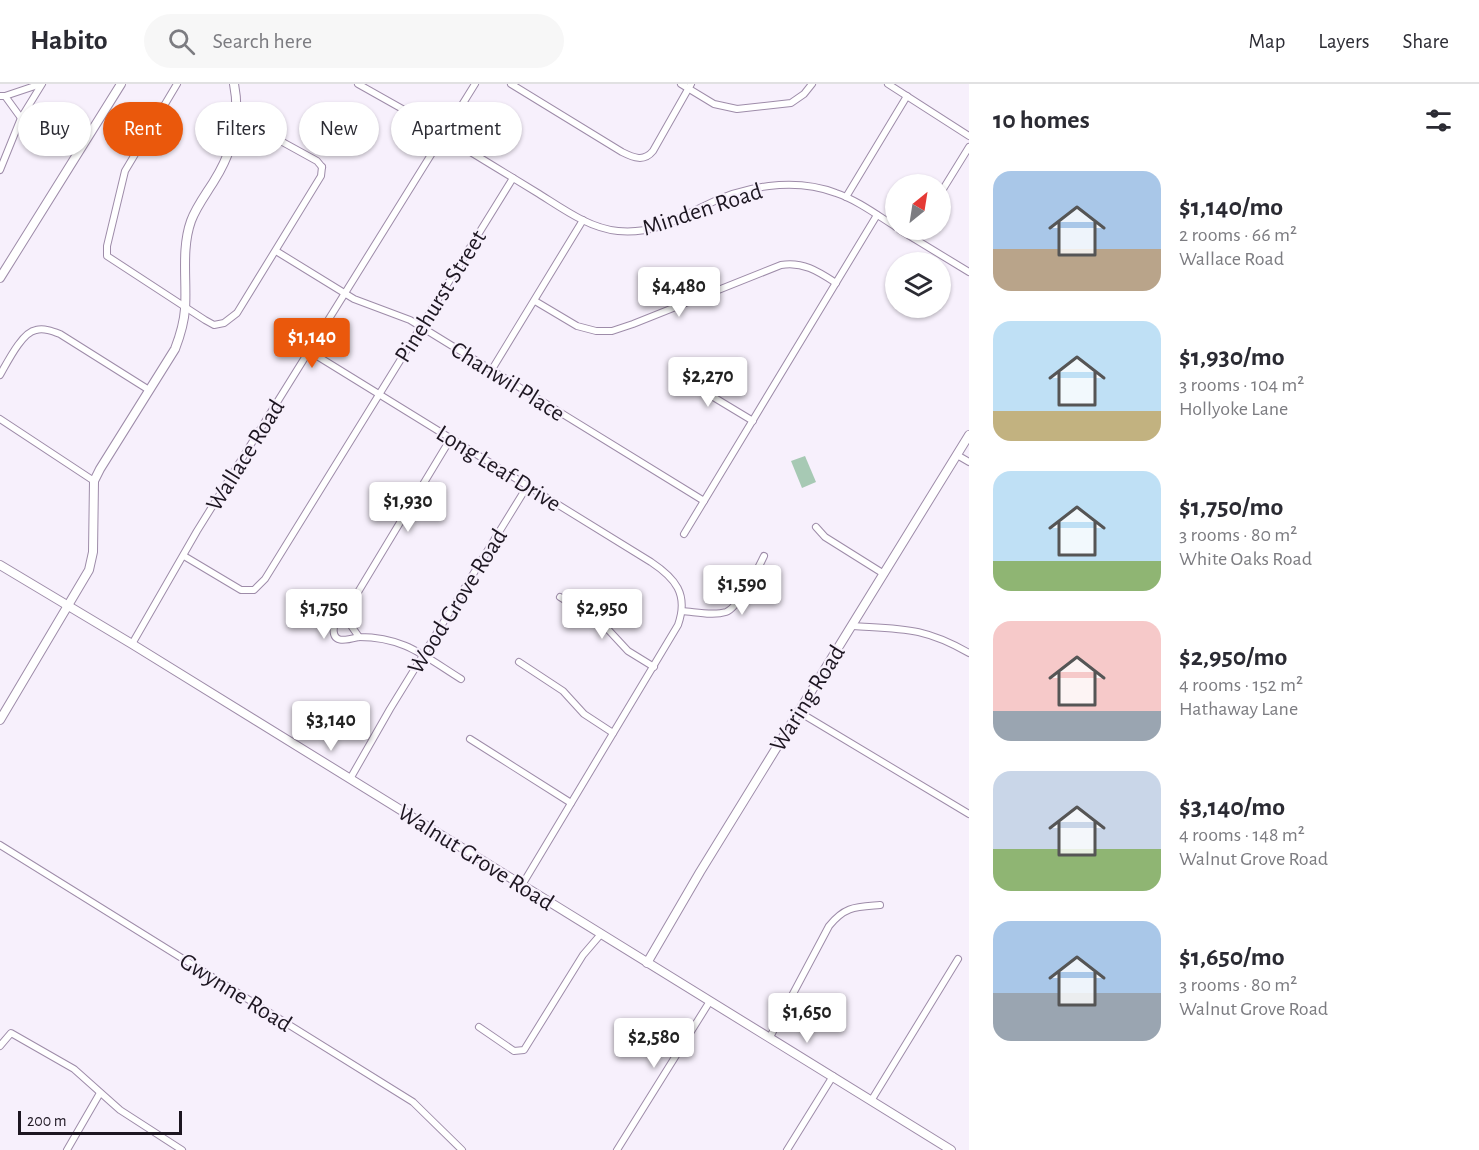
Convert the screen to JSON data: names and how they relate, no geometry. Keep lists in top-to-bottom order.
{
  "streets": {
    "main road": ["Waring Road", "Walnut Grove Road"],
    "street": [
      "Minden Road",
      "Pinehurst Street",
      "Chanwil Place",
      "Wallace Road",
      "Long Leaf Drive",
      "Wood Grove Road",
      "Gwynne Road"
    ]
  },
  "crossings": [
    ["Minden Road", "Pinehurst Street"],
    ["Pinehurst Street", "Chanwil Place"],
    ["Pinehurst Street", "Wallace Road"],
    ["Pinehurst Street", "Long Leaf Drive"],
    ["Chanwil Place", "Wallace Road"],
    ["Wallace Road", "Long Leaf Drive"],
    ["Wallace Road", "Walnut Grove Road"],
    ["Long Leaf Drive", "Wood Grove Road"],
    ["Wood Grove Road", "Walnut Grove Road"],
    ["Waring Road", "Walnut Grove Road"]
  ],
  "scale_bar": "200 m",
  "north": "top right",
  "page": {
    "header": "Habito",
    "search": "Search here",
    "nav": ["Map", "Layers", "Share"],
    "heading": "10 homes",
    "chip": [
      "Buy",
      "Rent",
      "Filters",
      "New",
      "Apartment"
    ],
    "list": [
      {
        "name": "$1,140/mo",
        "note": "2 rooms · 66 m² · Wallace Road"
      },
      {
        "name": "$1,930/mo",
        "note": "3 rooms · 104 m² · Hollyoke Lane"
      },
      {
        "name": "$1,750/mo",
        "note": "3 rooms · 80 m² · White Oaks Road"
      },
      {
        "name": "$2,950/mo",
        "note": "4 rooms · 152 m² · Hathaway Lane"
      },
      {
        "name": "$3,140/mo",
        "note": "4 rooms · 148 m² · Walnut Grove Road"
      },
      {
        "name": "$1,650/mo",
        "note": "3 rooms · 80 m² · Walnut Grove Road"
      }
    ],
    "price": [
      "$4,480",
      "$1,140",
      "$2,270",
      "$1,930",
      "$1,590",
      "$1,750",
      "$2,950",
      "$3,140",
      "$1,650",
      "$2,580"
    ],
    "scale": "200 m"
  }
}
